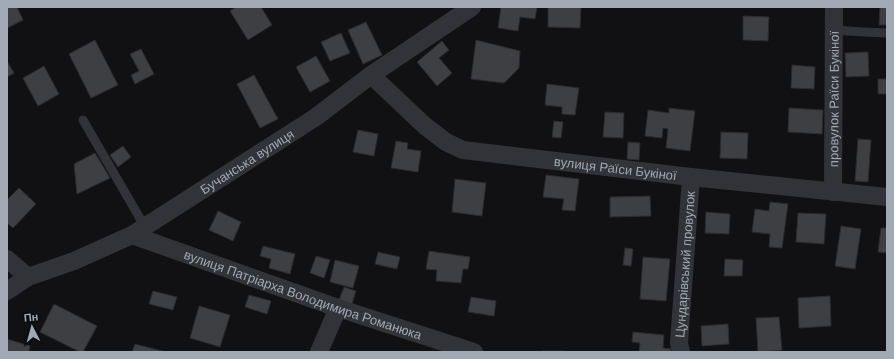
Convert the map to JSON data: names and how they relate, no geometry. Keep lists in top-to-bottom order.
{
  "streets": {
    "street": [
      "провулок Раїси Букіної",
      "Бучанська вулиця",
      "вулиця Раїси Букіної",
      "Цундарівський провулок",
      "вулиця Патріарха Володимира Романюка"
    ]
  },
  "crossings": [
    ["провулок Раїси Букіної", "вулиця Раїси Букіної"],
    ["Бучанська вулиця", "вулиця Раїси Букіної"],
    ["Бучанська вулиця", "вулиця Патріарха Володимира Романюка"],
    ["вулиця Раїси Букіної", "Цундарівський провулок"]
  ],
  "north": "top"
}
